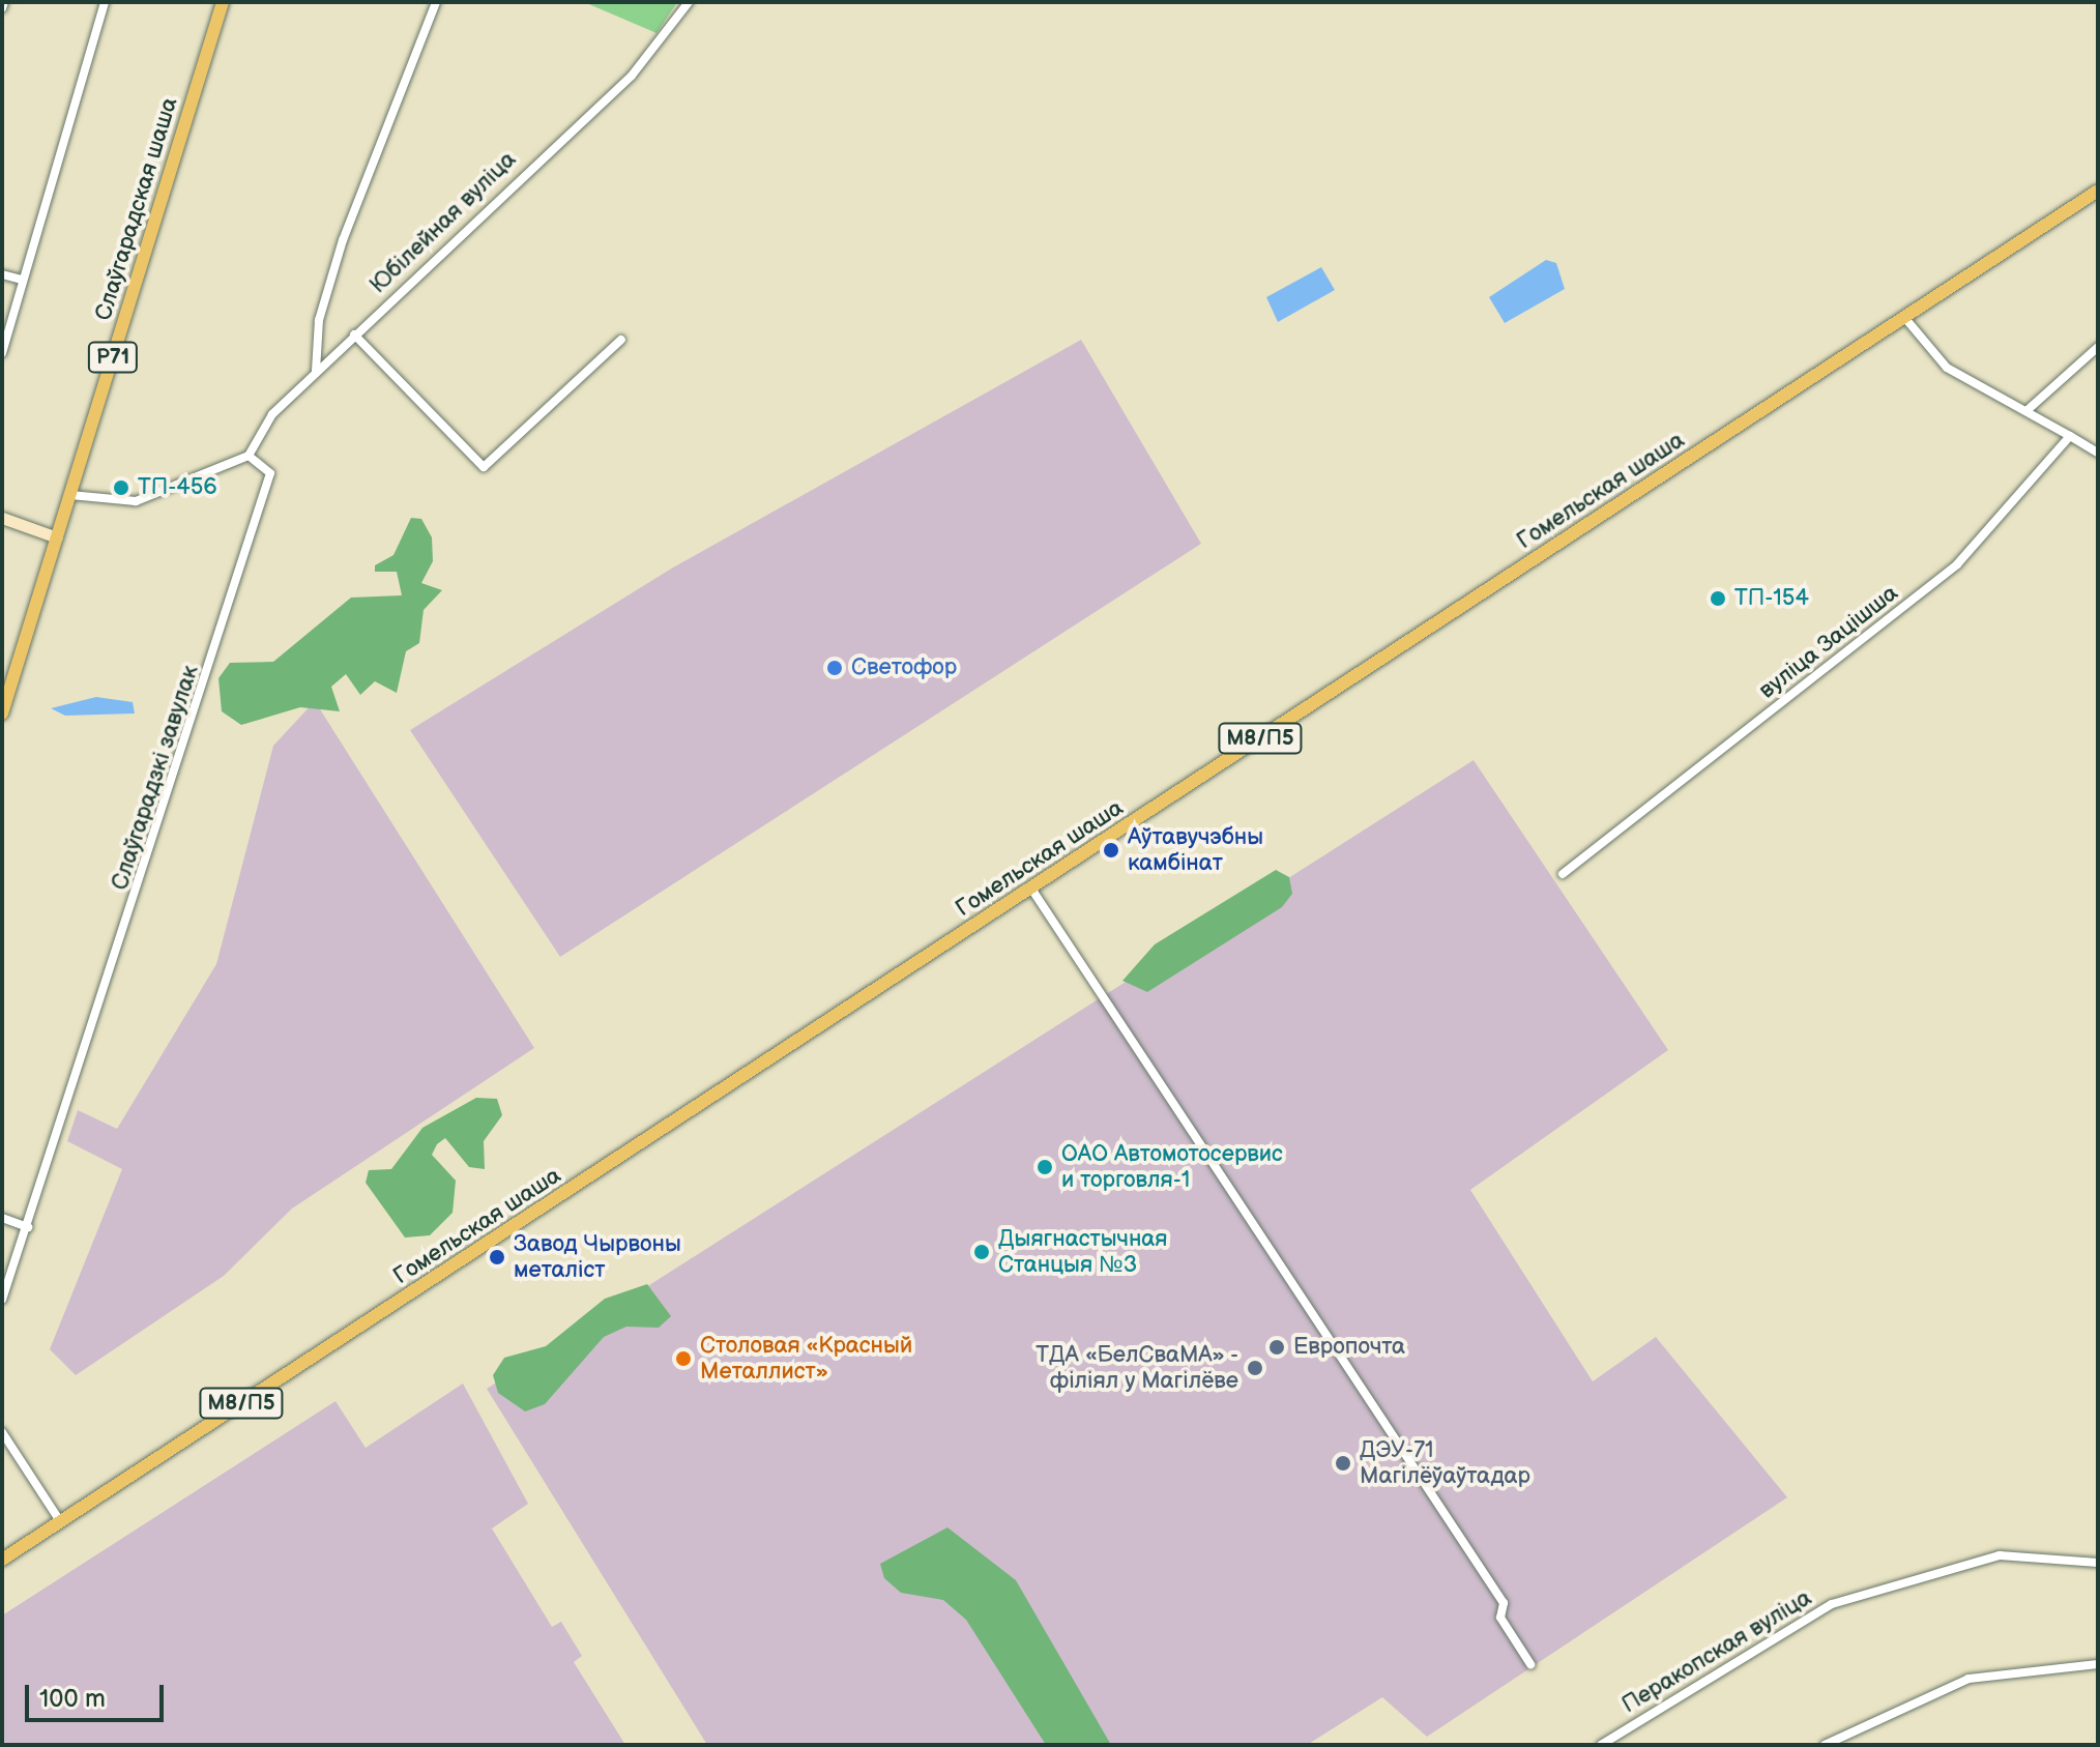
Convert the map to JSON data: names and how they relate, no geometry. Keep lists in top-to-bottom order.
{
  "streets": {
    "main road": [
      "Слаўгарадская шаша",
      "Р71",
      "Гомельская шаша",
      "М8/П5"
    ],
    "street": [
      "Юбілейная вуліца",
      "вуліца Зацішша",
      "Слаўгарадзкі завулак",
      "Перакопская вуліца"
    ]
  },
  "crossings": [
    ["Юбілейная вуліца", "Слаўгарадзкі завулак"]
  ],
  "places": [
    "ТП-456",
    "ТП-154",
    "Светофор",
    "Аўтавучэбны камбінат",
    "ОАО Автомотосервис и торговля-1",
    "Дыягнастычная Станцыя №3",
    "Завод Чырвоны металіст",
    "Европочта",
    "Столовая «Красный Металлист»",
    "ТДА «БелСваМА» - філіял у Магілёве",
    "ДЭУ-71 Магілёўаўтадар"
  ],
  "scale_bar": "100 m"
}
